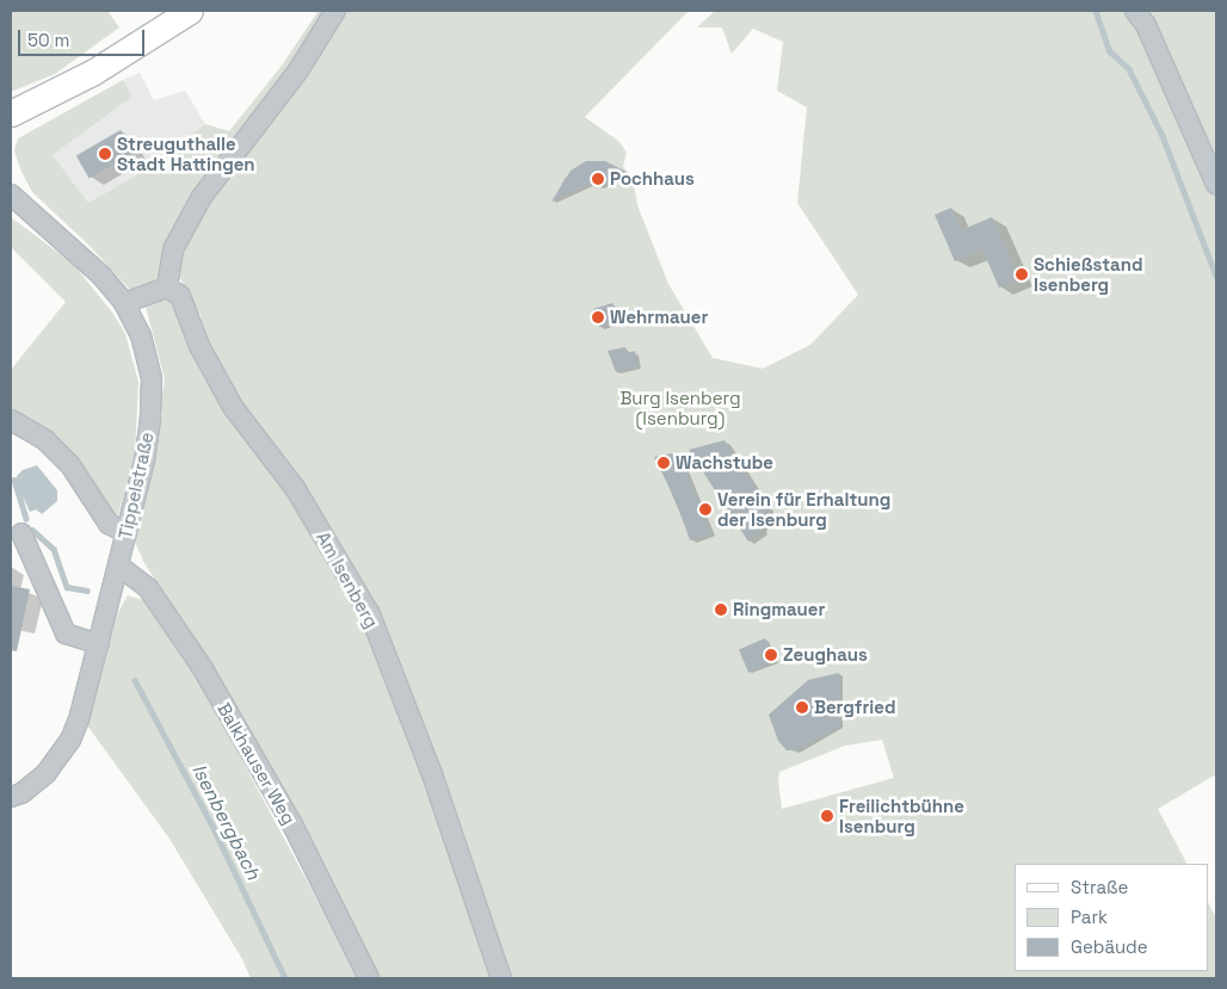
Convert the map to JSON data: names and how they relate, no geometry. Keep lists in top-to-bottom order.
{
  "streets": {
    "street": ["Tippelstraße", "Am Isenberg", "Balkhauser Weg"]
  },
  "crossings": [
    ["Tippelstraße", "Balkhauser Weg"]
  ],
  "water": ["Isenbergbach"],
  "parks": ["Burg Isenberg (Isenburg)"],
  "places": [
    "Streuguthalle Stadt Hattingen",
    "Pochhaus",
    "Schießstand Isenberg",
    "Wehrmauer",
    "Wachstube",
    "Verein für Erhaltung der Isenburg",
    "Ringmauer",
    "Zeughaus",
    "Bergfried",
    "Freilichtbühne Isenburg"
  ],
  "legend": ["Straße", "Park", "Gebäude"],
  "scale_bar": "50 m"
}
